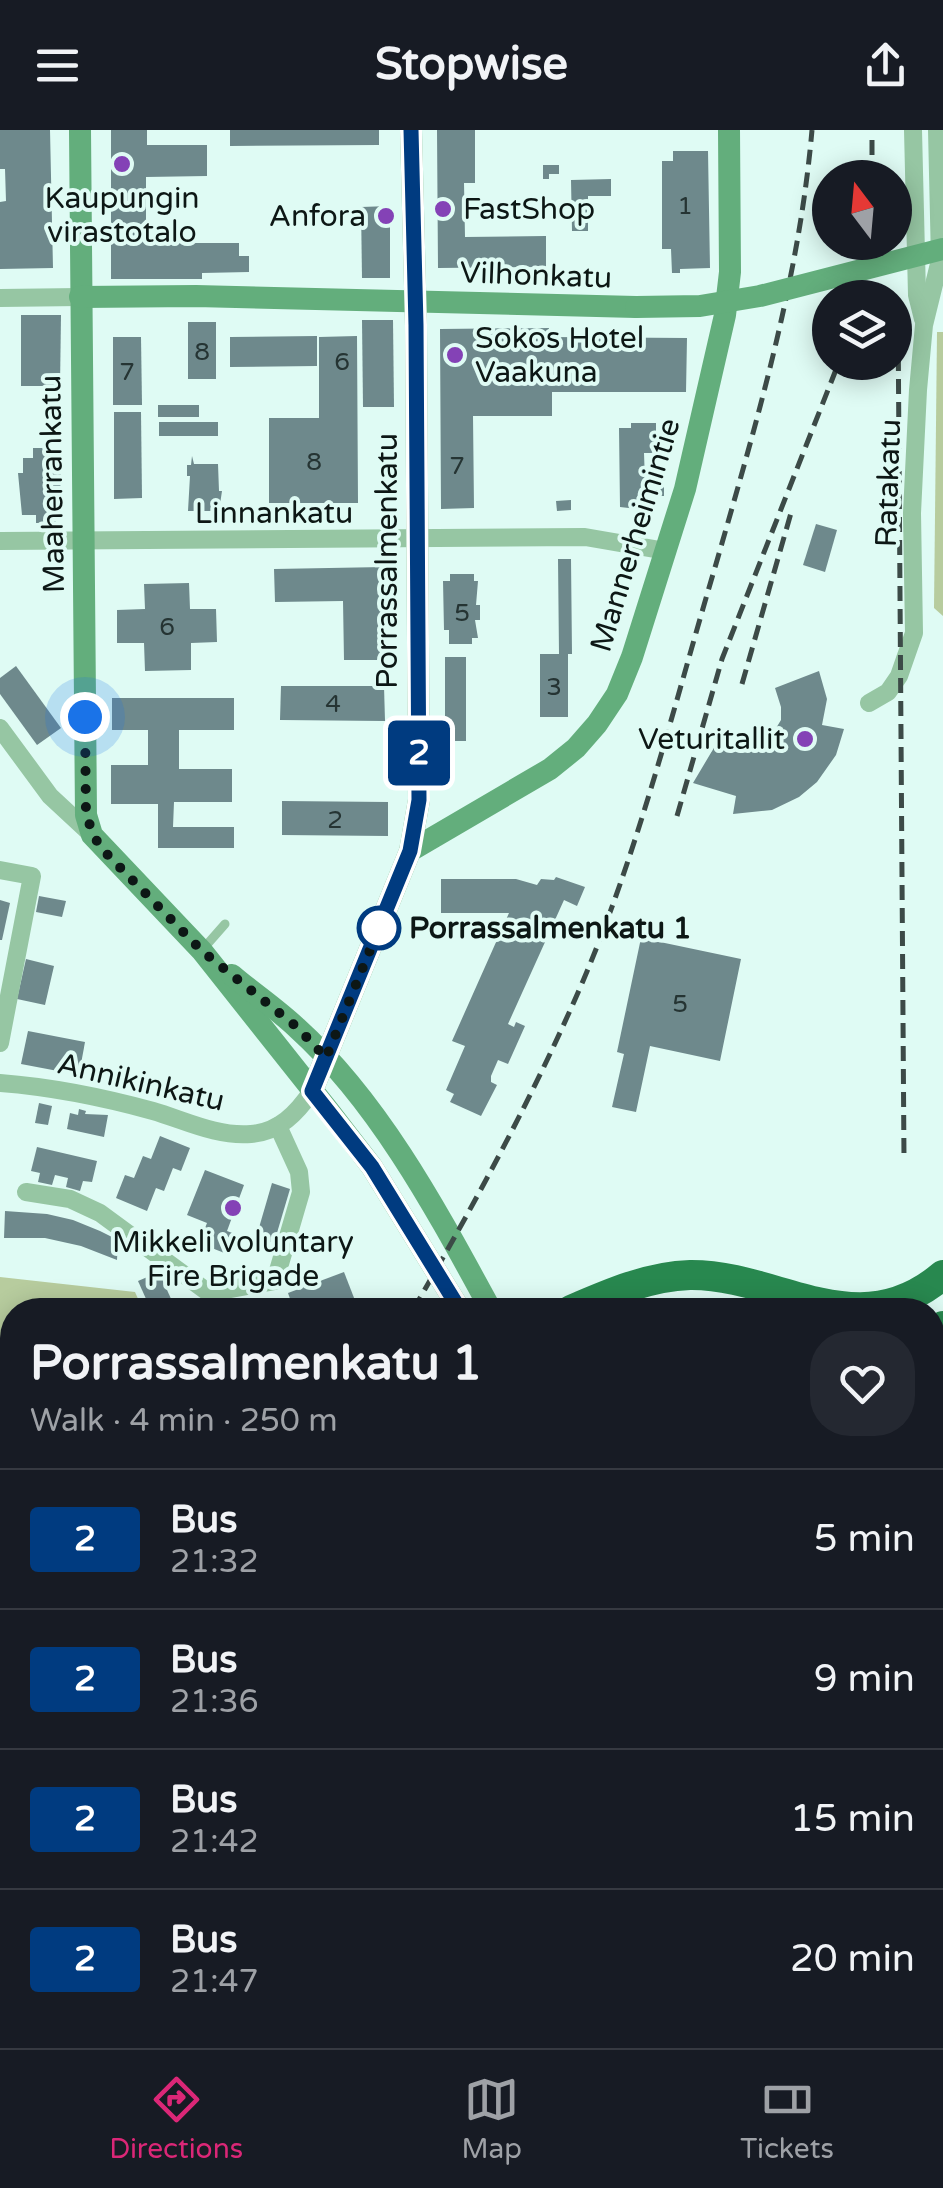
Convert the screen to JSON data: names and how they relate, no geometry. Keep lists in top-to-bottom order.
{
  "streets": {
    "street": [
      "Vilhonkatu",
      "Ratakatu",
      "Maaherrankatu",
      "Linnankatu",
      "Mannerheimintie",
      "Porrassalmenkatu",
      "Annikinkatu"
    ]
  },
  "crossings": [
    ["Vilhonkatu", "Maaherrankatu"],
    ["Vilhonkatu", "Porrassalmenkatu"],
    ["Maaherrankatu", "Linnankatu"],
    ["Linnankatu", "Mannerheimintie"],
    ["Linnankatu", "Porrassalmenkatu"],
    ["Mannerheimintie", "Porrassalmenkatu"]
  ],
  "places": [
    "Kaupungin virastotalo",
    "FastShop",
    "Anfora",
    "Sokos Hotel Vaakuna",
    "Veturitallit",
    "Porrassalmenkatu 1",
    "Mikkeli voluntary Fire Brigade"
  ],
  "lines": ["bus line 2"],
  "house_numbers": [
    "1",
    "8",
    "6",
    "7",
    "8",
    "7",
    "5",
    "6",
    "3",
    "4",
    "2",
    "5"
  ],
  "north": "top",
  "page": {
    "header": "Stopwise",
    "on_map": "2",
    "heading": ["Porrassalmenkatu 1", "Walk · 4 min · 250 m"],
    "list": [
      {
        "mark": "2",
        "name": "Bus",
        "note": "21:32",
        "value": "5 min"
      },
      {
        "mark": "2",
        "name": "Bus",
        "note": "21:36",
        "value": "9 min"
      },
      {
        "mark": "2",
        "name": "Bus",
        "note": "21:42",
        "value": "15 min"
      },
      {
        "mark": "2",
        "name": "Bus",
        "note": "21:47",
        "value": "20 min"
      }
    ],
    "tabs": ["Directions", "Map", "Tickets"]
  }
}
